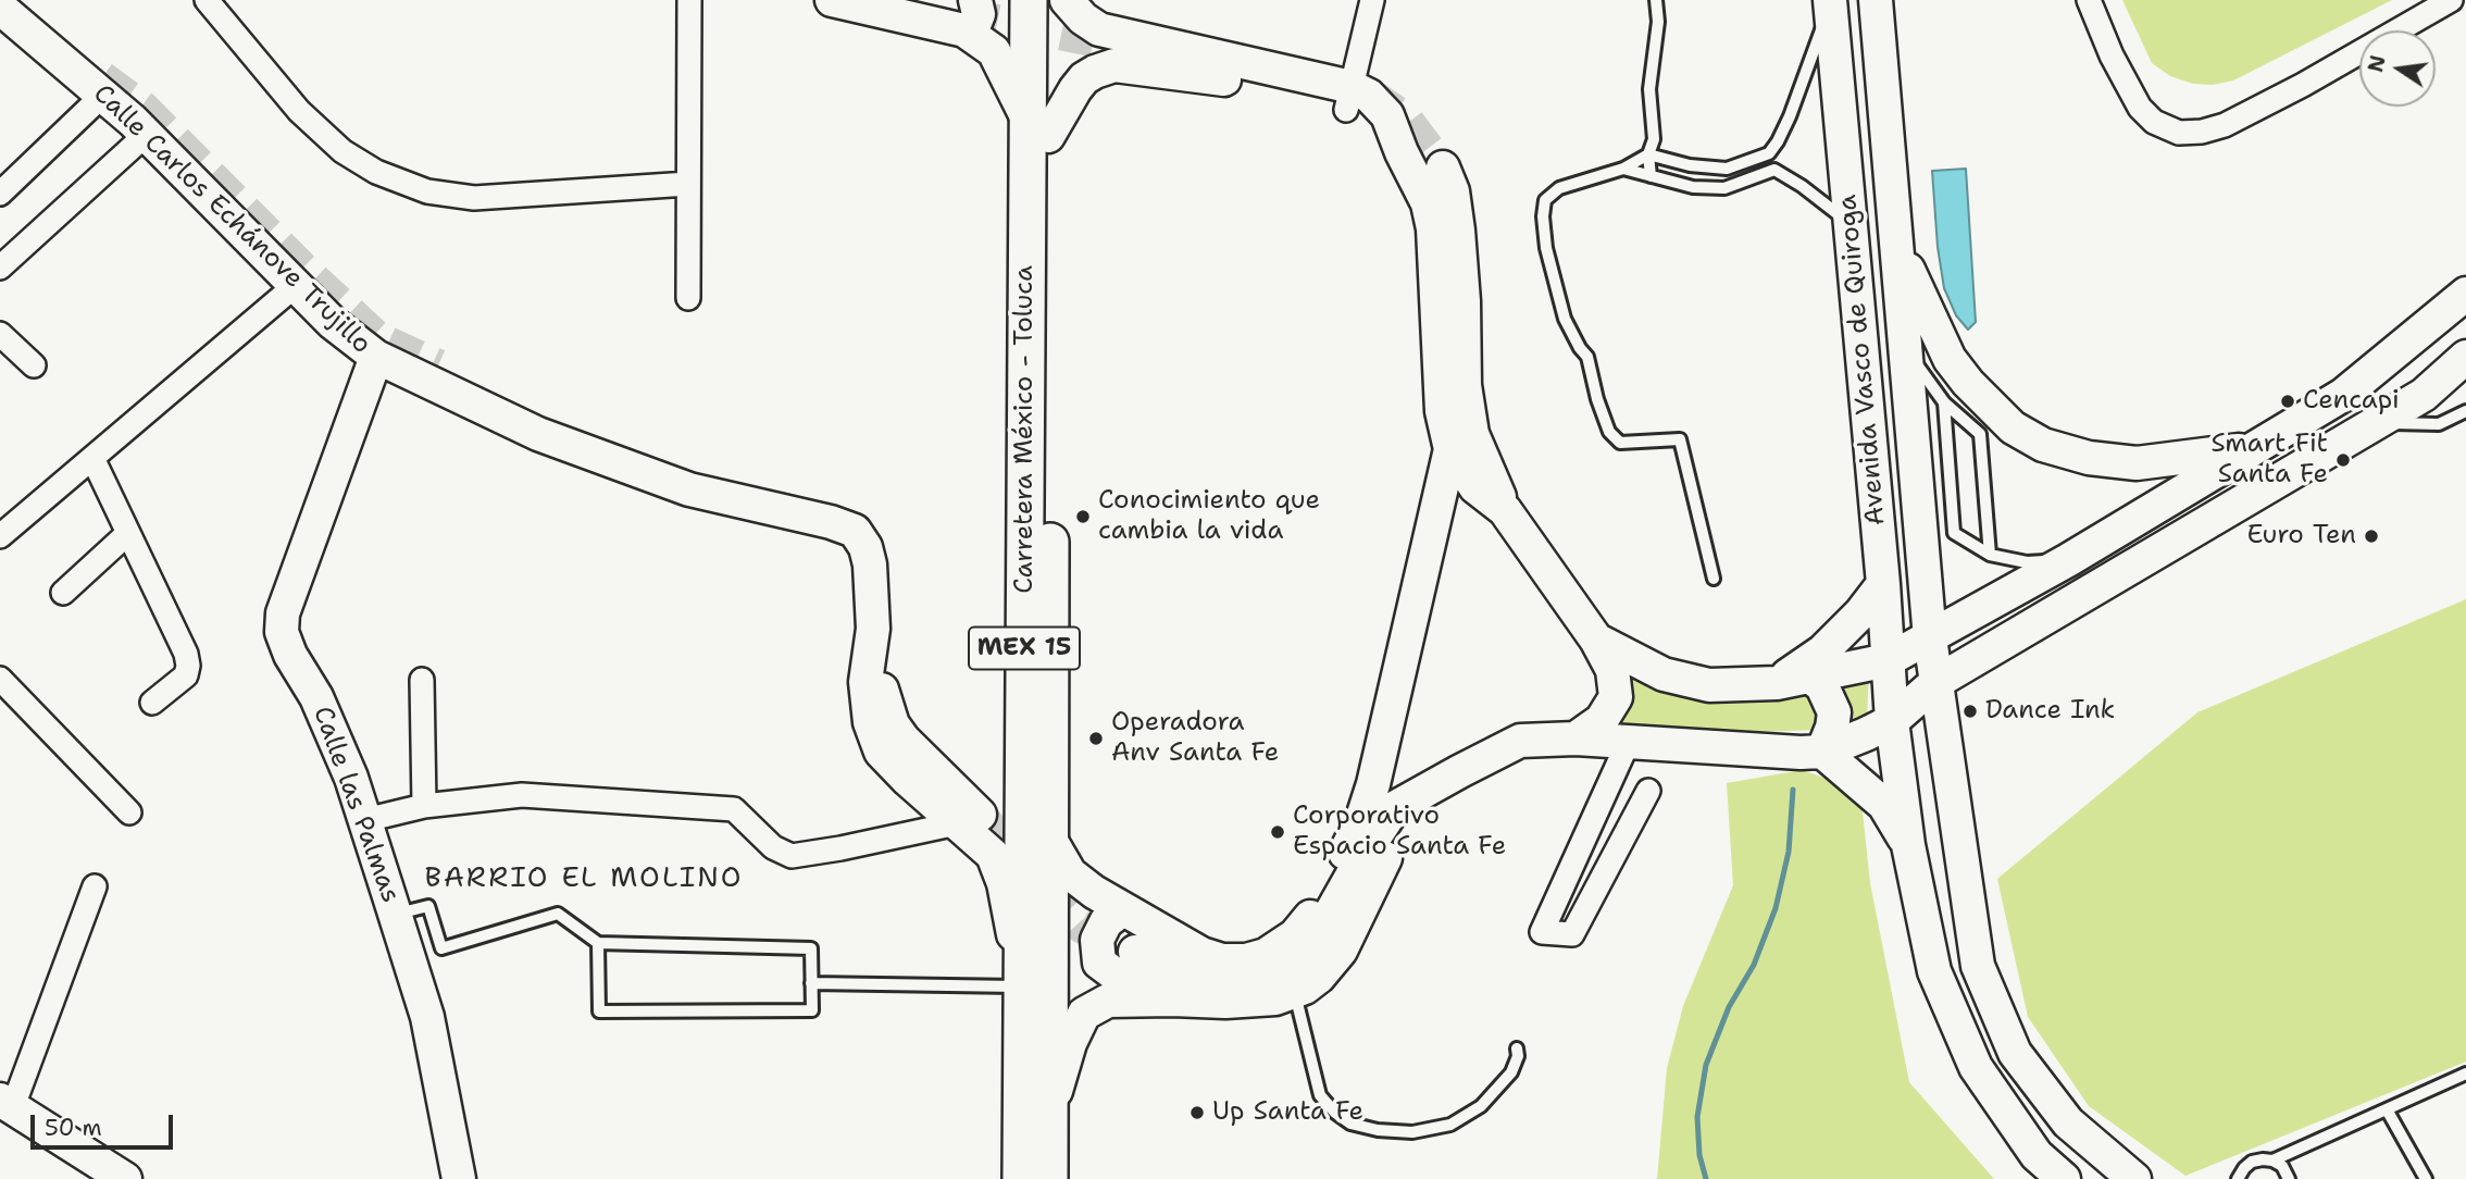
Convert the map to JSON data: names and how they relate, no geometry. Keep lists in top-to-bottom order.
{
  "streets": {
    "main road": ["Carretera México - Toluca", "MEX 15"],
    "street": ["Calle Carlos Echánove Trujillo", "Avenida Vasco de Quiroga", "Calle las Palmas"]
  },
  "crossings": [
    ["Calle Carlos Echánove Trujillo", "Calle las Palmas"]
  ],
  "districts": ["BARRIO EL MOLINO"],
  "places": [
    "Cencapi",
    "Smart Fit Santa Fe",
    "Conocimiento que cambia la vida",
    "Euro Ten",
    "Dance Ink",
    "Operadora Anv Santa Fe",
    "Corporativo Espacio Santa Fe",
    "Up Santa Fe"
  ],
  "scale_bar": "50 m",
  "north": "left"
}
